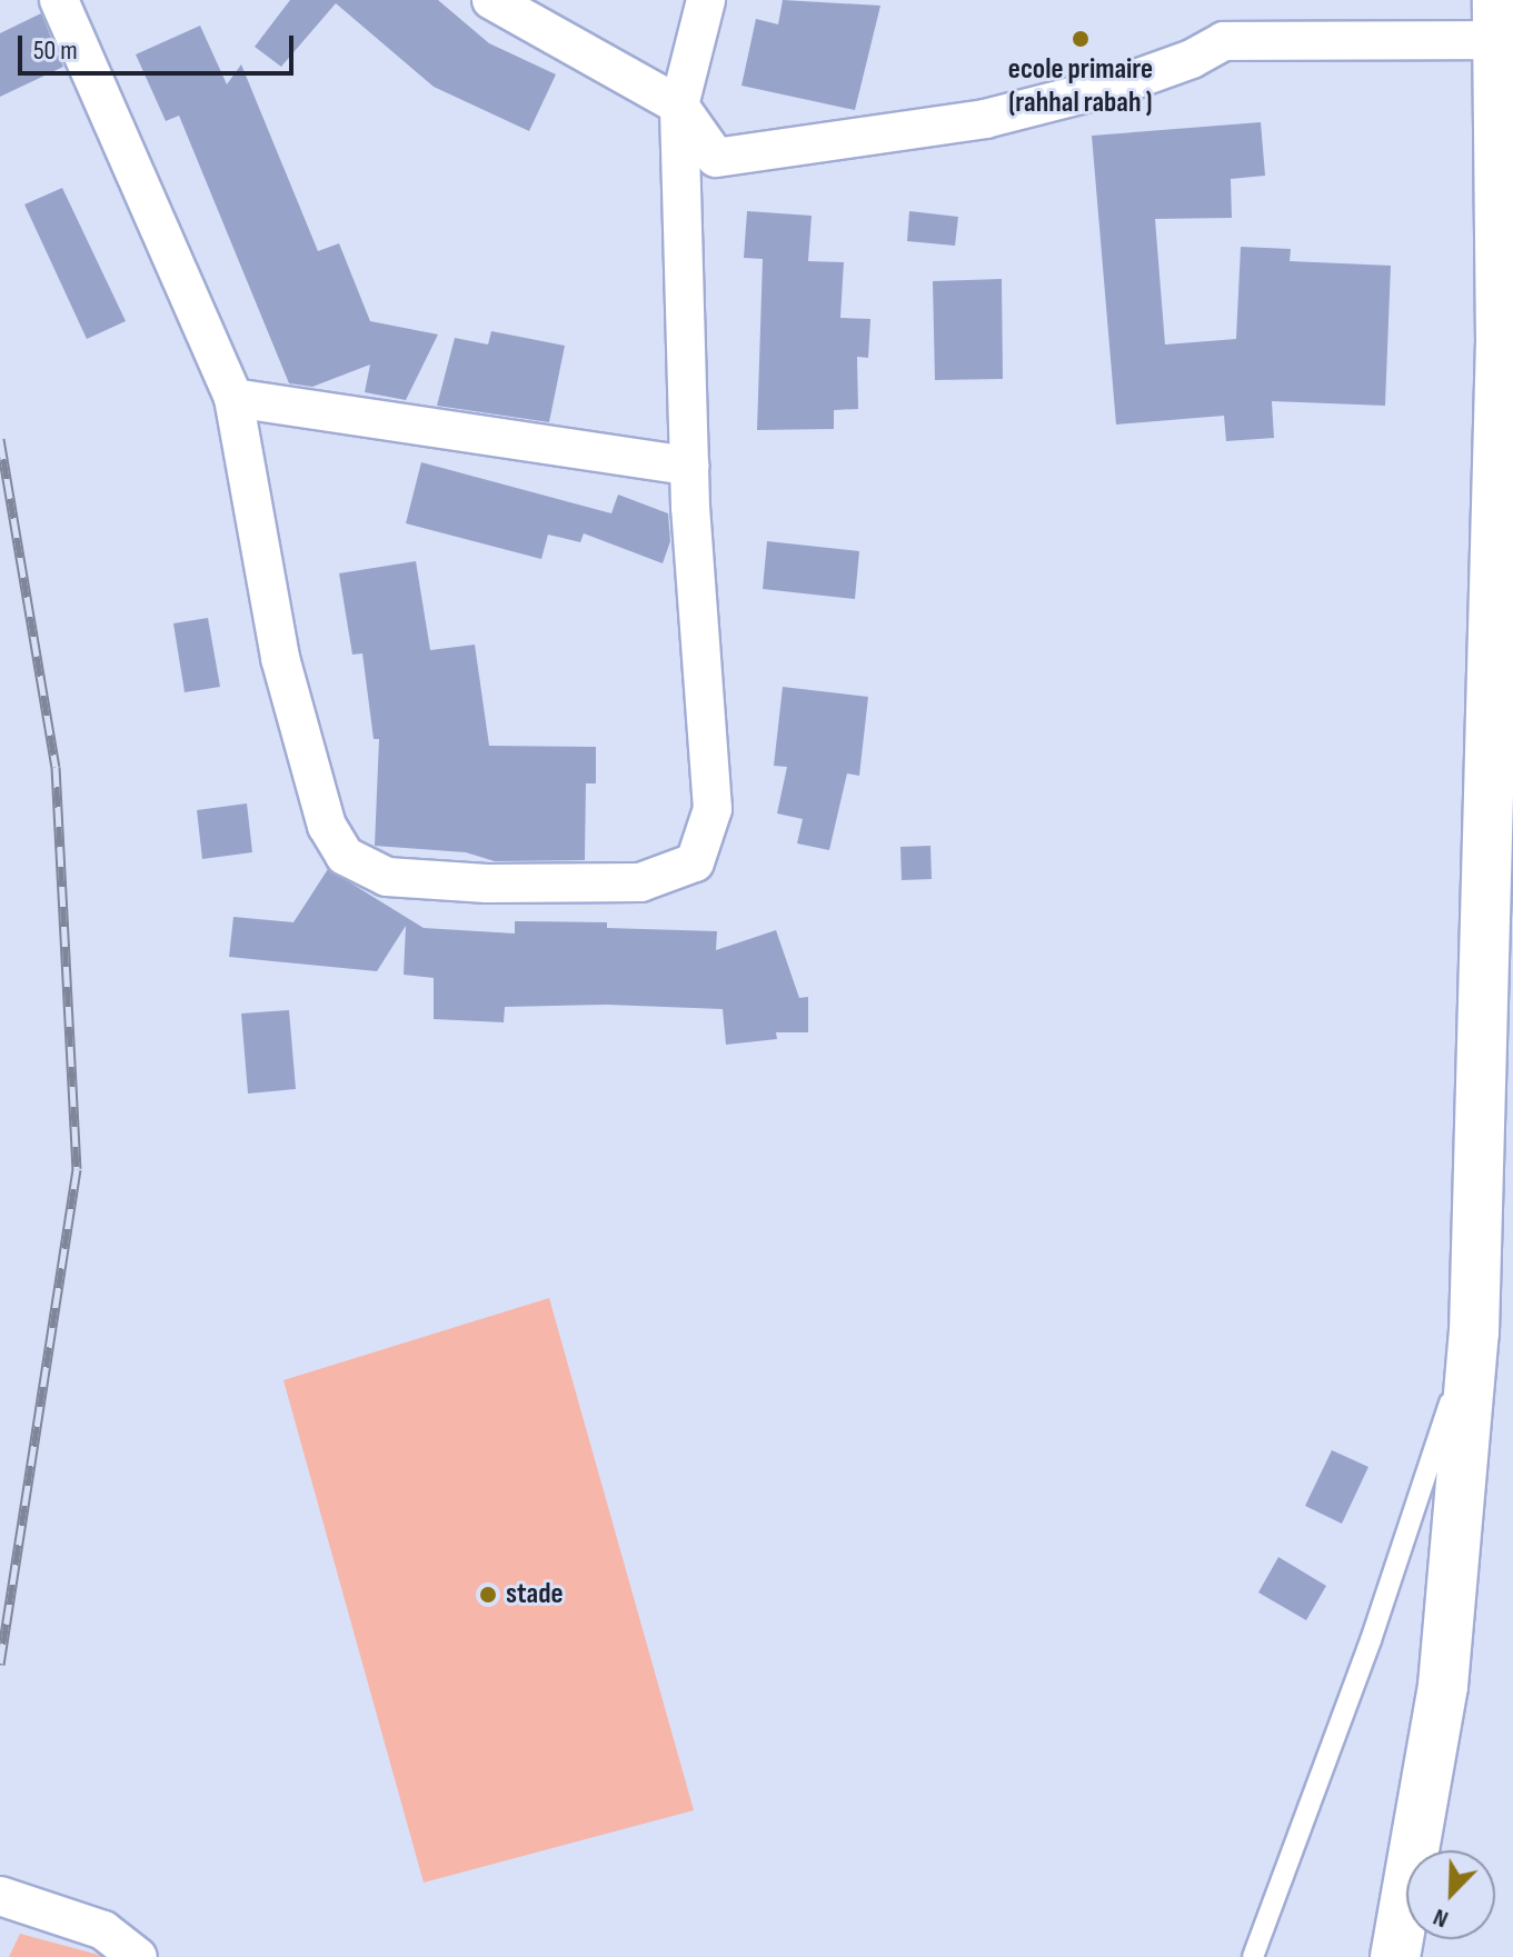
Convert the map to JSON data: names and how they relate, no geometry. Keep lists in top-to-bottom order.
{
  "places": ["ecole primaire (rahhal rabah )", "stade"],
  "scale_bar": "50 m",
  "north": "bottom left"
}
